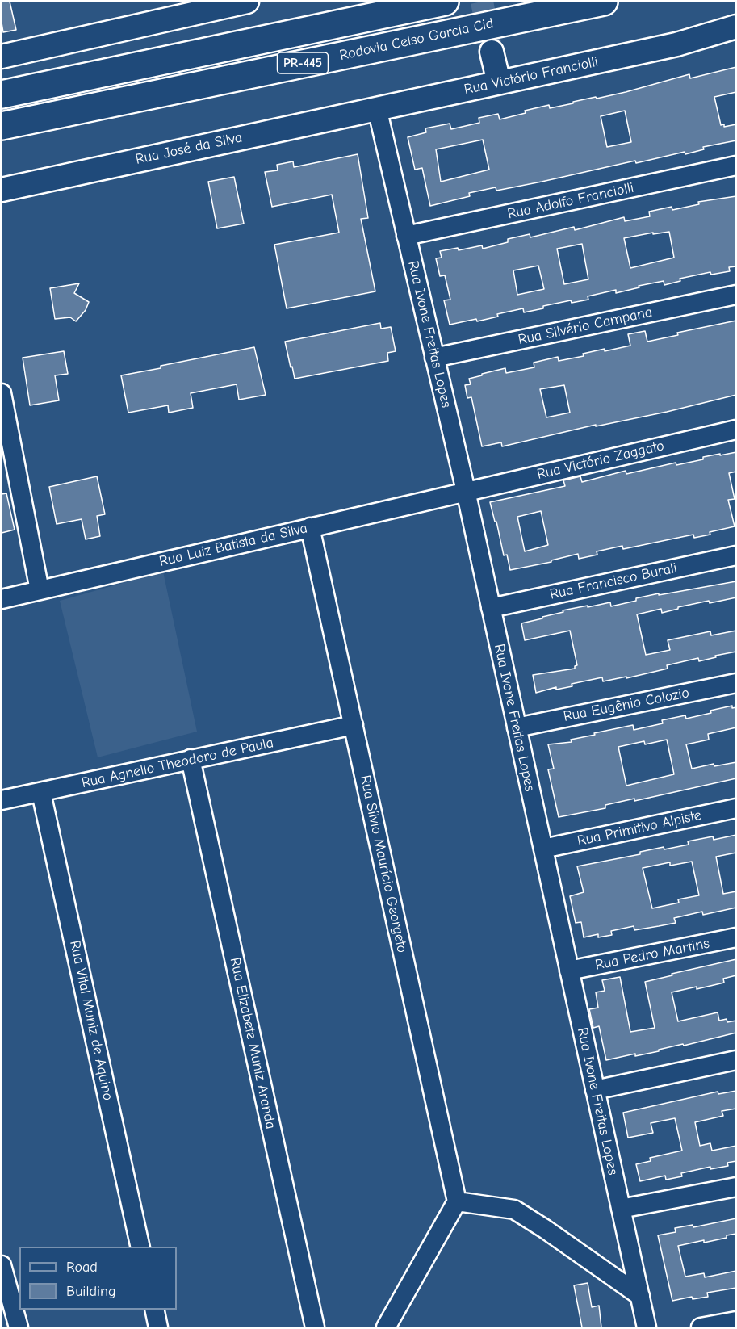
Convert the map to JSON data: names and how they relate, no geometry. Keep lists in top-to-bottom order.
{
  "streets": {
    "highway": ["Rodovia Celso Garcia Cid", "PR-445"],
    "street": [
      "Rua Victório Franciolli",
      "Rua José da Silva",
      "Rua Adolfo Franciolli",
      "Rua Silvério Campana",
      "Rua Ivone Freitas Lopes",
      "Rua Victório Zaggato",
      "Rua Luiz Batista da Silva",
      "Rua Francisco Burali",
      "Rua Eugênio Colozio",
      "Rua Agnello Theodoro de Paula",
      "Rua Primitivo Alpiste",
      "Rua Sílvio Maurício Georgeto",
      "Rua Pedro Martins",
      "Rua Vital Muniz de Aquino",
      "Rua Elizabete Muniz Aranda"
    ]
  },
  "crossings": [
    ["Rua Victório Franciolli", "Rua José da Silva"],
    ["Rua Victório Franciolli", "Rua Ivone Freitas Lopes"],
    ["Rua José da Silva", "Rua Ivone Freitas Lopes"],
    ["Rua Adolfo Franciolli", "Rua Ivone Freitas Lopes"],
    ["Rua Silvério Campana", "Rua Ivone Freitas Lopes"],
    ["Rua Ivone Freitas Lopes", "Rua Victório Zaggato"],
    ["Rua Ivone Freitas Lopes", "Rua Luiz Batista da Silva"],
    ["Rua Ivone Freitas Lopes", "Rua Francisco Burali"],
    ["Rua Ivone Freitas Lopes", "Rua Eugênio Colozio"],
    ["Rua Ivone Freitas Lopes", "Rua Primitivo Alpiste"],
    ["Rua Ivone Freitas Lopes", "Rua Pedro Martins"],
    ["Rua Victório Zaggato", "Rua Luiz Batista da Silva"],
    ["Rua Luiz Batista da Silva", "Rua Sílvio Maurício Georgeto"],
    ["Rua Agnello Theodoro de Paula", "Rua Sílvio Maurício Georgeto"],
    ["Rua Agnello Theodoro de Paula", "Rua Vital Muniz de Aquino"],
    ["Rua Agnello Theodoro de Paula", "Rua Elizabete Muniz Aranda"]
  ],
  "legend": ["Road", "Building"]
}
